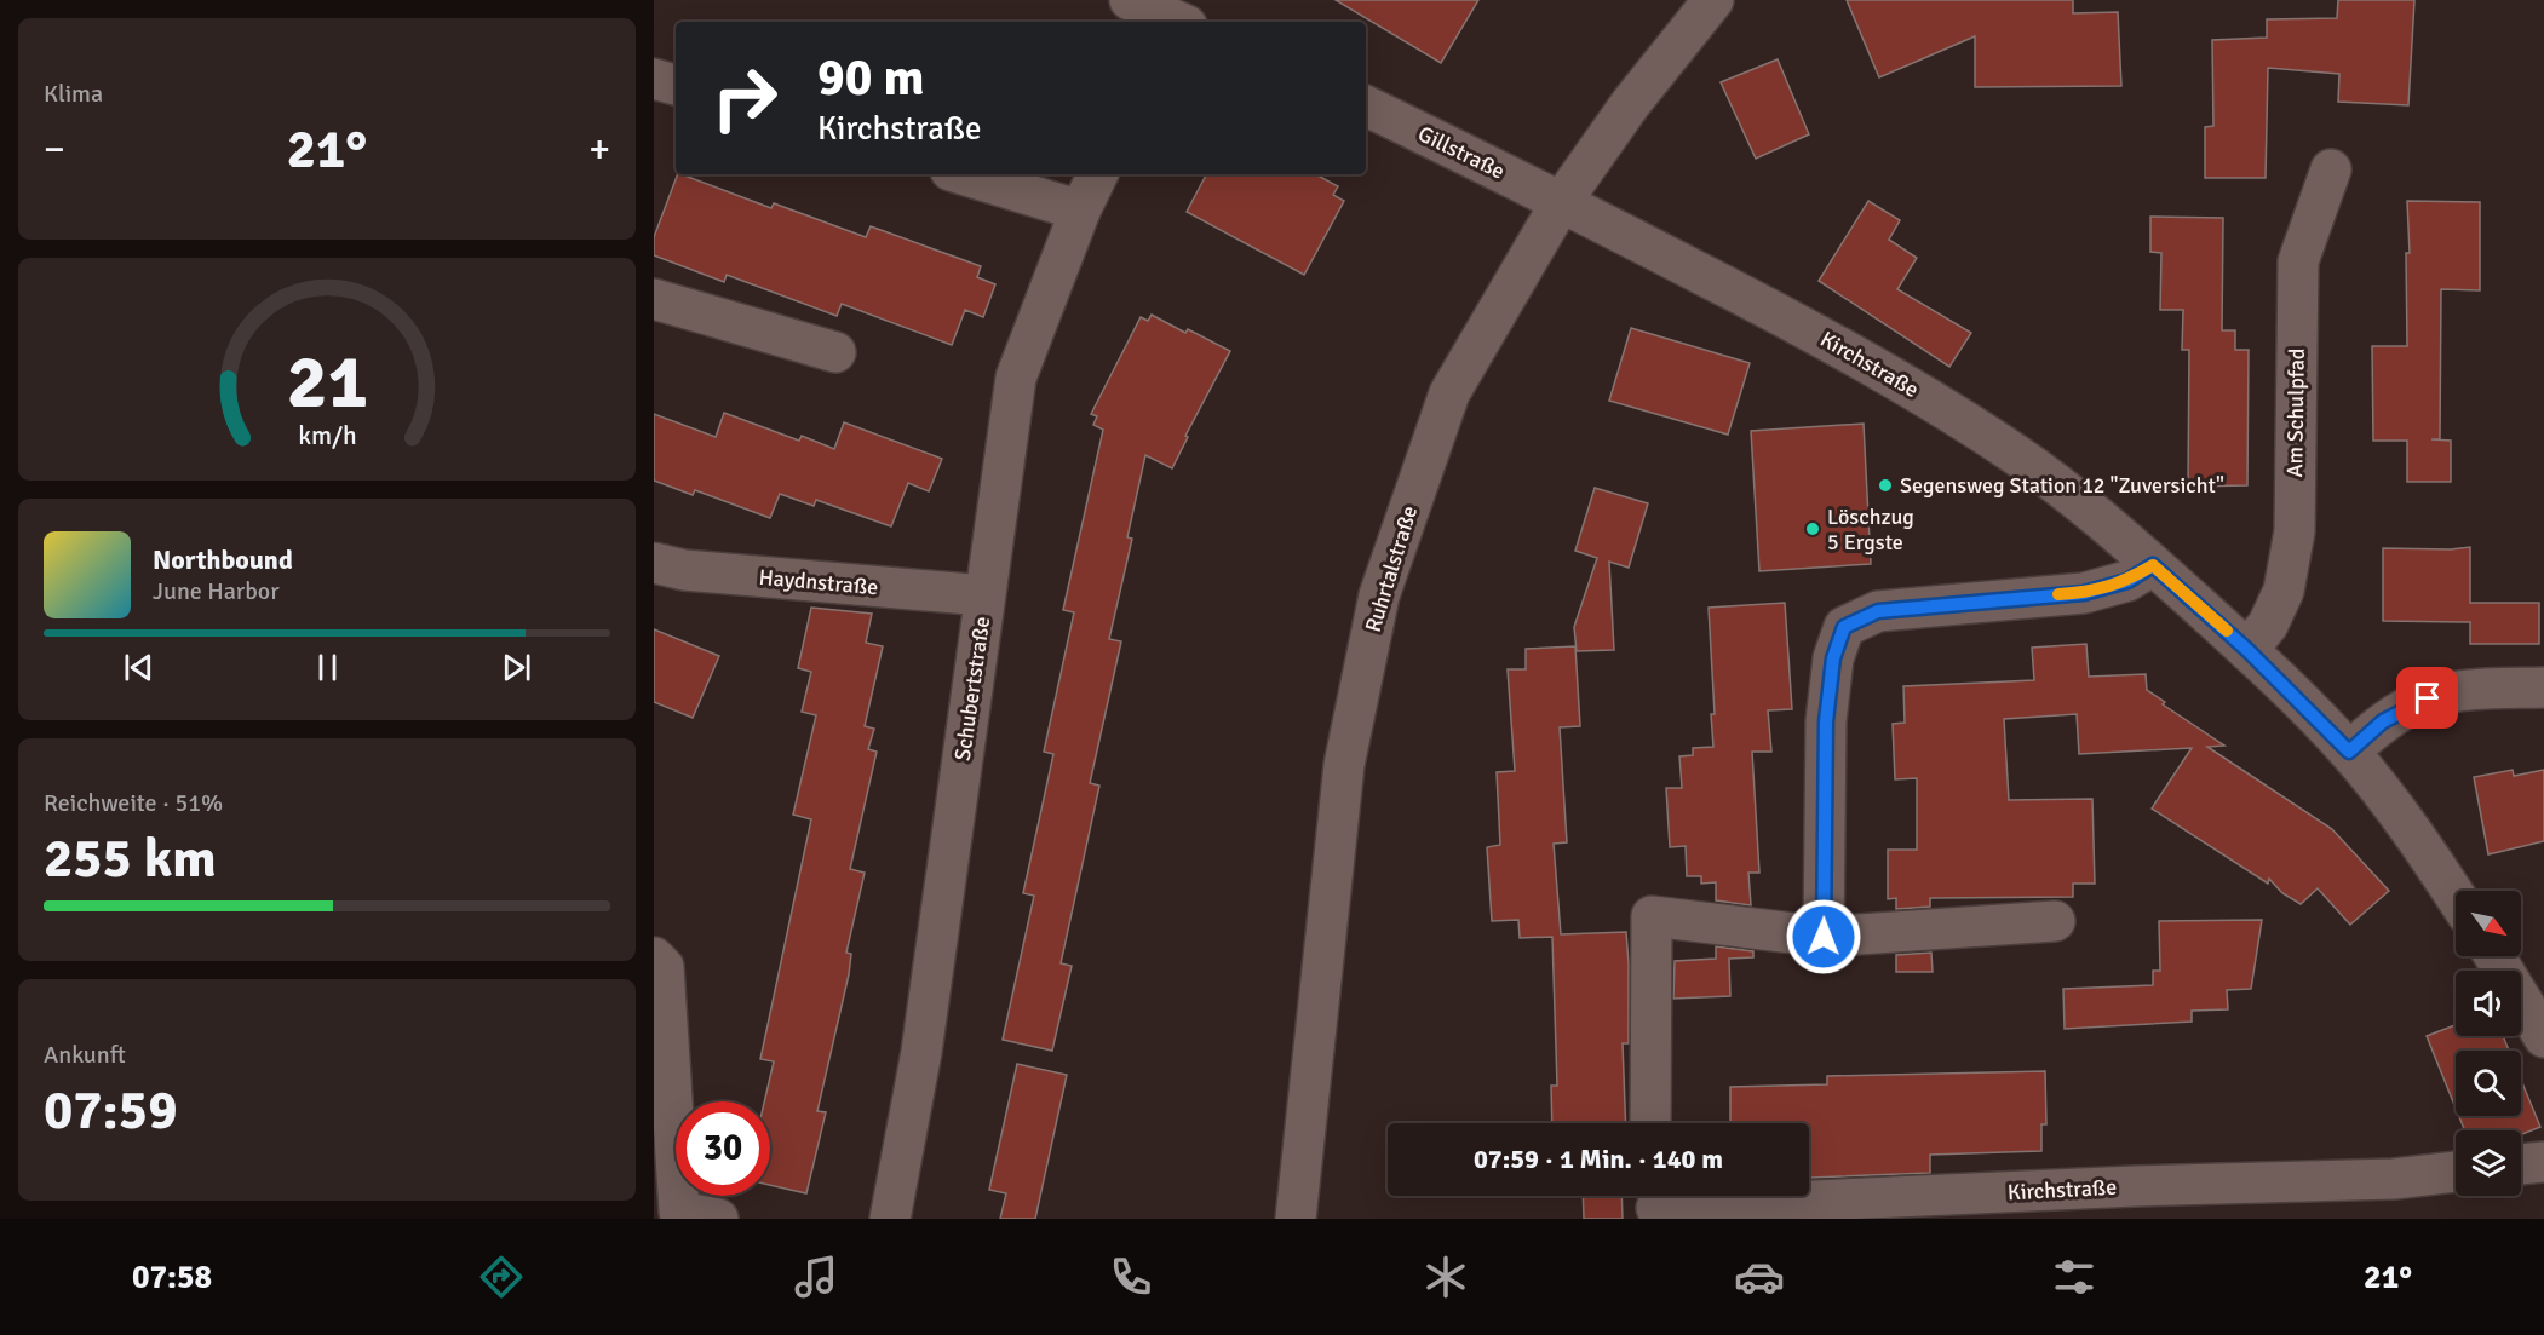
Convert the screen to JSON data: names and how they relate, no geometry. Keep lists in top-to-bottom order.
{
  "streets": {
    "street": [
      "Gillstraße",
      "Kirchstraße",
      "Am Schulpfad",
      "Ruhrtalstraße",
      "Haydnstraße",
      "Schubertstraße"
    ]
  },
  "crossings": [
    ["Gillstraße", "Kirchstraße"],
    ["Gillstraße", "Ruhrtalstraße"],
    ["Kirchstraße", "Am Schulpfad"],
    ["Kirchstraße", "Ruhrtalstraße"],
    ["Haydnstraße", "Schubertstraße"]
  ],
  "places": ["Segensweg Station 12 \"Zuversicht\"", "Löschzug 5 Ergste"],
  "north": "bottom right",
  "page": {
    "tile": [
      "Klima",
      ["Reichweite · 51%", "255 km"],
      ["Ankunft", "07:59"]
    ],
    "turn": ["90 m", "Kirchstraße"],
    "heat": ["−", "21°", "+"],
    "song": ["Northbound", "June Harbor"],
    "limit": "30",
    "trip": "07:59 · 1 Min. · 140 m",
    "tabs": ["07:58", "21°"],
    "gauge": ["21", "km/h"]
  }
}
